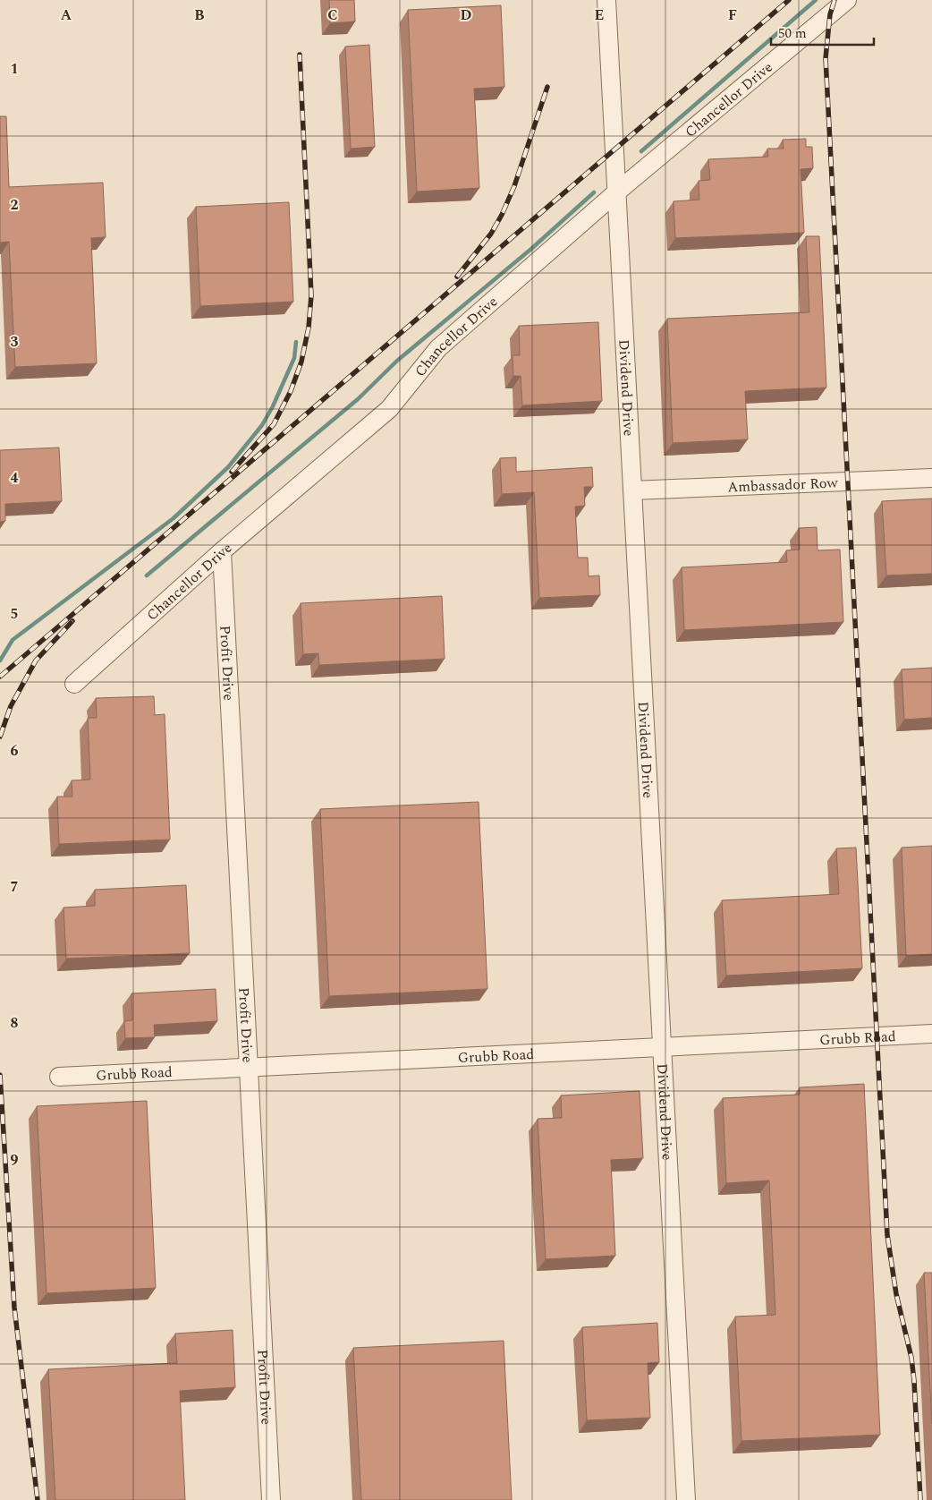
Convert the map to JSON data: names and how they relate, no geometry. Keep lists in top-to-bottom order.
{
  "streets": {
    "street": [
      "Chancellor Drive",
      "Dividend Drive",
      "Ambassador Row",
      "Profit Drive",
      "Grubb Road"
    ]
  },
  "crossings": [
    ["Chancellor Drive", "Dividend Drive"],
    ["Chancellor Drive", "Profit Drive"],
    ["Dividend Drive", "Ambassador Row"],
    ["Dividend Drive", "Grubb Road"],
    ["Profit Drive", "Grubb Road"]
  ],
  "scale_bar": "50 m",
  "grid": {
    "columns": [
      "A",
      "B",
      "C",
      "D",
      "E",
      "F"
    ],
    "rows": [
      "1",
      "2",
      "3",
      "4",
      "5",
      "6",
      "7",
      "8",
      "9"
    ]
  }
}
